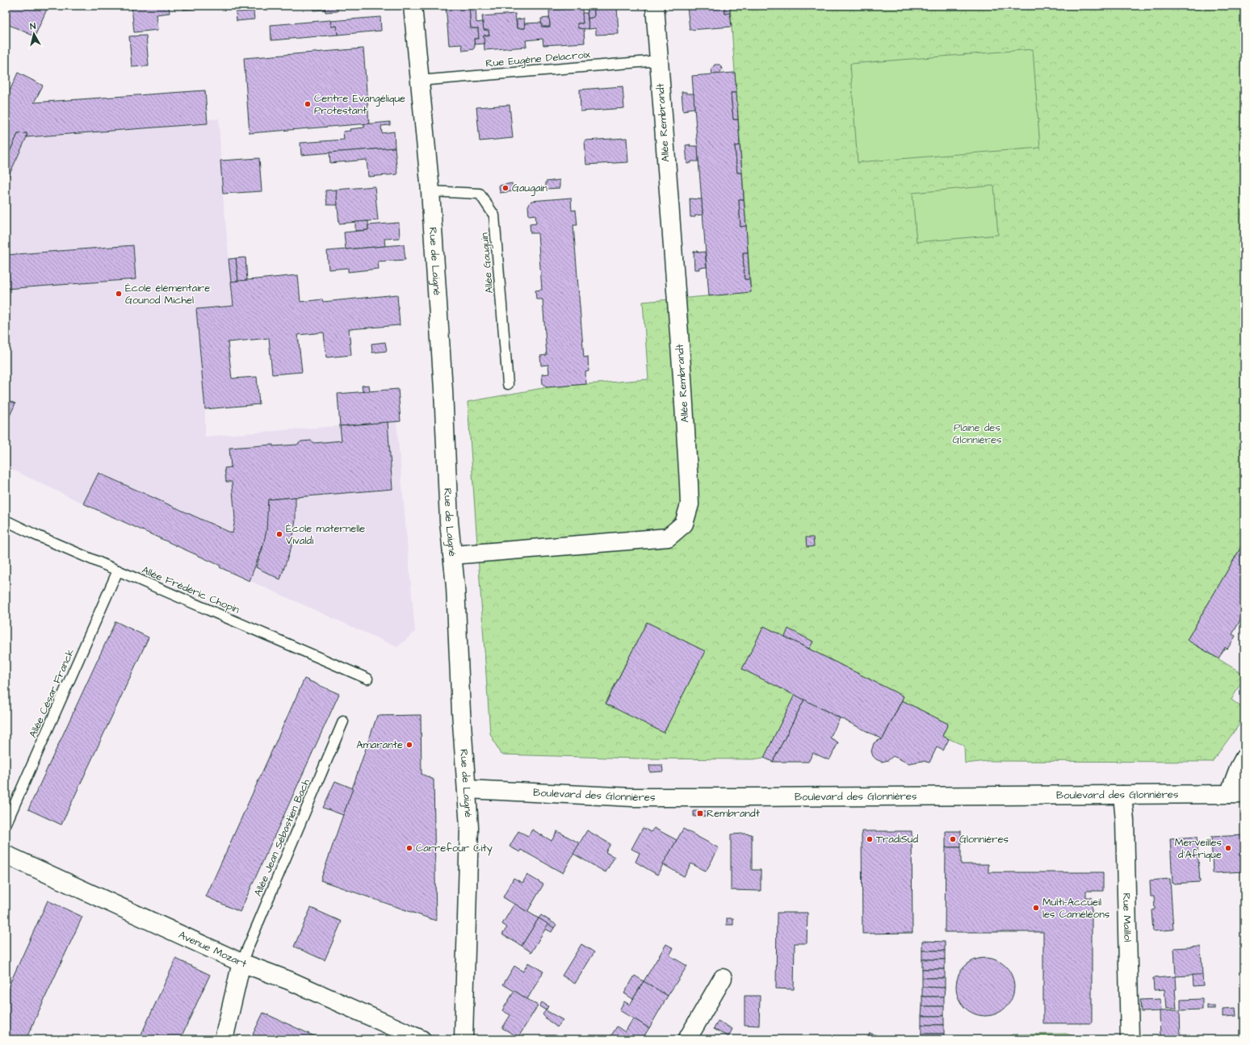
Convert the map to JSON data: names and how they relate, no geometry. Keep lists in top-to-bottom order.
{
  "streets": {
    "street": [
      "Allée Rembrandt",
      "Rue de Laigné",
      "Boulevard des Glonnières",
      "Rue Maillol",
      "Avenue Mozart"
    ],
    "lane": [
      "Rue Eugène Delacroix",
      "Allée Gauguin",
      "Allée Frédéric Chopin",
      "Allée César Franck",
      "Allée Jean Sébastien Bach"
    ]
  },
  "crossings": [
    ["Rue Eugène Delacroix", "Allée Rembrandt"],
    ["Rue Eugène Delacroix", "Rue de Laigné"],
    ["Allée Rembrandt", "Rue de Laigné"],
    ["Rue de Laigné", "Allée Gauguin"],
    ["Rue de Laigné", "Boulevard des Glonnières"],
    ["Allée Frédéric Chopin", "Allée César Franck"],
    ["Boulevard des Glonnières", "Rue Maillol"],
    ["Allée Jean Sébastien Bach", "Avenue Mozart"]
  ],
  "parks": ["Plaine des Glonnières"],
  "places": {
    "other": [
      "Centre Evangélique Protestant",
      "Gaugain",
      "École élémentaire Gounod Michel",
      "École maternelle Vivaldi",
      "Amarante",
      "TradiSud",
      "Glonnières",
      "Carrefour City",
      "Merveilles d'Afrique",
      "Multi-Accueil les Caméléons"
    ],
    "transit": ["Rembrandt"]
  },
  "north": "top"
}
